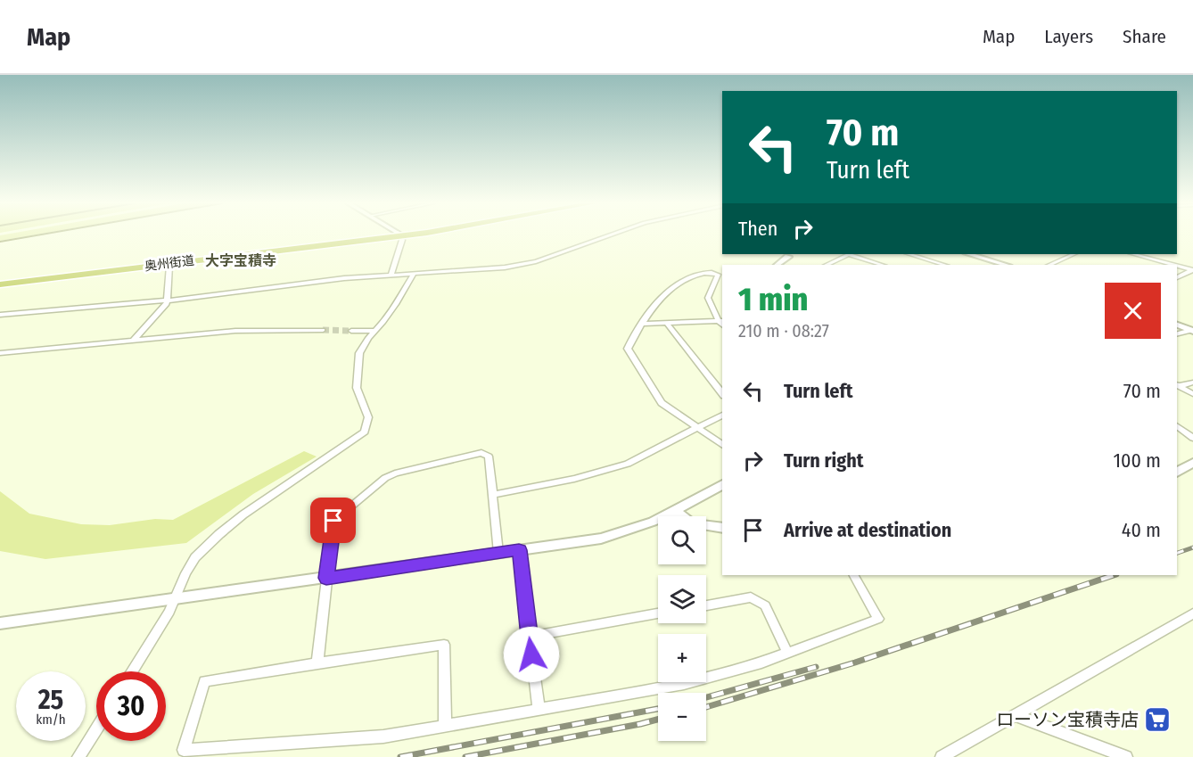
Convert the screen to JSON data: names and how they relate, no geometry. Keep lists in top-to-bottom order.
{
  "streets": {
    "highway": ["奥州街道"]
  },
  "districts": ["大字宝積寺"],
  "places": {
    "supermarket": ["ローソン宝積寺店"]
  },
  "page": {
    "header": "Map",
    "nav": ["Map", "Layers", "Share"],
    "turn": ["70 m", "Turn left"],
    "then": "Then",
    "heading": ["1 min", "210 m · 08:27"],
    "list": [
      {
        "name": "Turn left",
        "value": "70 m"
      },
      {
        "name": "Turn right",
        "value": "100 m"
      },
      {
        "name": "Arrive at destination",
        "value": "40 m"
      }
    ],
    "map_buttons": ["+", "−"],
    "speed": "25 km/h",
    "limit": "30"
  }
}
